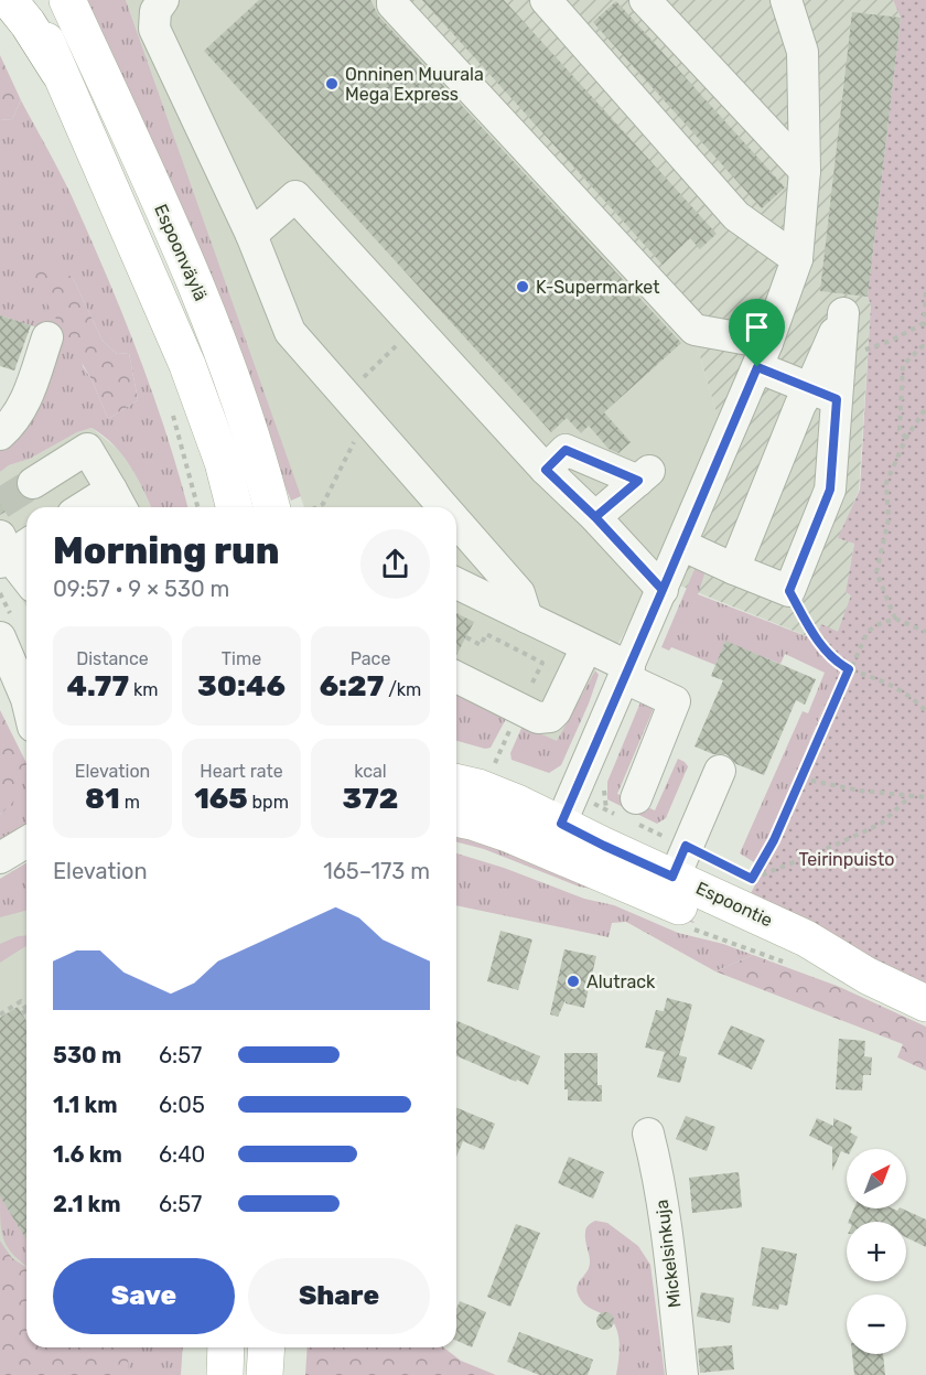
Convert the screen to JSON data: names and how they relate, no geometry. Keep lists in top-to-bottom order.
{
  "streets": {
    "main road": ["Espoonväylä", "Espoontie"],
    "street": ["Mickelsinkuja"]
  },
  "parks": ["Teirinpuisto"],
  "places": ["Onninen Muurala Mega Express", "K-Supermarket", "Alutrack"],
  "north": "top right",
  "page": {
    "heading": ["Morning run", "09:57 · 9 × 530 m"],
    "stats": [
      ["Distance", "4.77 km"],
      ["Time", "30:46"],
      ["Pace", "6:27 /km"],
      ["Elevation", "81 m"],
      ["Heart rate", "165 bpm"],
      ["kcal", "372"]
    ],
    "chart": ["Elevation", "165–173 m"],
    "list": [
      {
        "name": "530 m",
        "note": "6:57"
      },
      {
        "name": "1.1 km",
        "note": "6:05"
      },
      {
        "name": "1.6 km",
        "note": "6:40"
      },
      {
        "name": "2.1 km",
        "note": "6:57"
      }
    ],
    "map_buttons": ["+", "−"],
    "buttons": ["Save", "Share"]
  }
}
